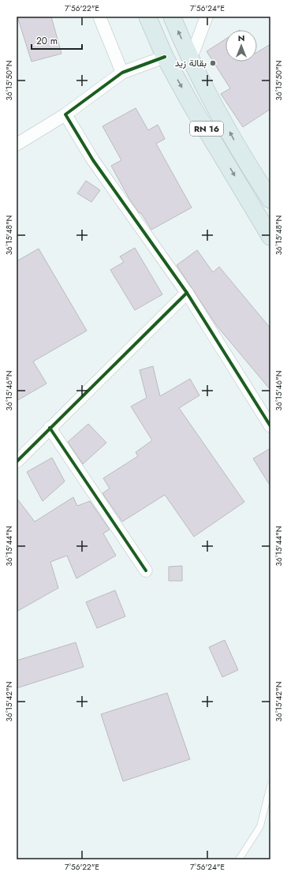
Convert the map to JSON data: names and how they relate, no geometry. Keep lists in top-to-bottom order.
{
  "streets": {
    "highway": ["RN 16"]
  },
  "places": ["بقالة زيد"],
  "scale_bar": "20 m",
  "north": "top",
  "coordinates": [
    "7°56'22\"E",
    "7°56'24\"E",
    "36°15'50\"N",
    "36°15'48\"N",
    "36°15'46\"N",
    "36°15'44\"N",
    "36°15'42\"N"
  ]
}
